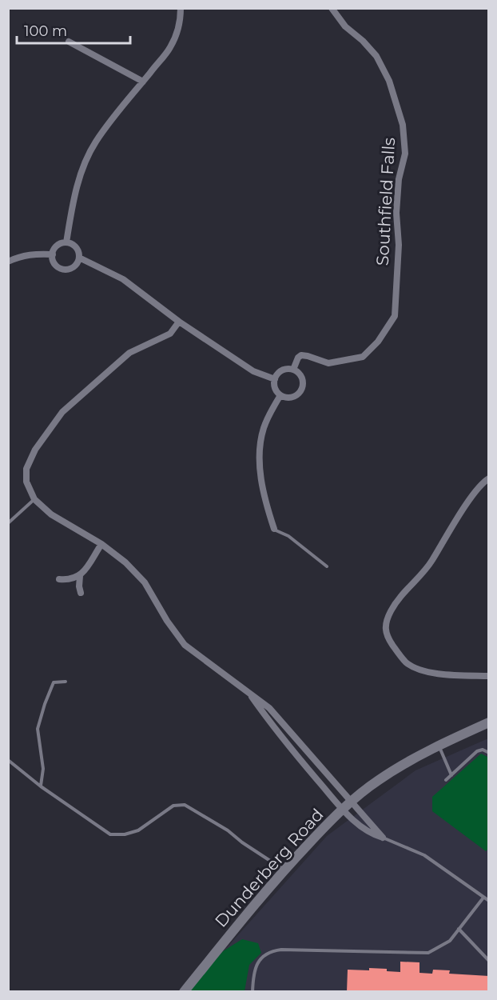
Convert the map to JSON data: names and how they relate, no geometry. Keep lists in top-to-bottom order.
{
  "streets": {
    "street": ["Southfield Falls", "Dunderberg Road"]
  },
  "scale_bar": "100 m"
}
